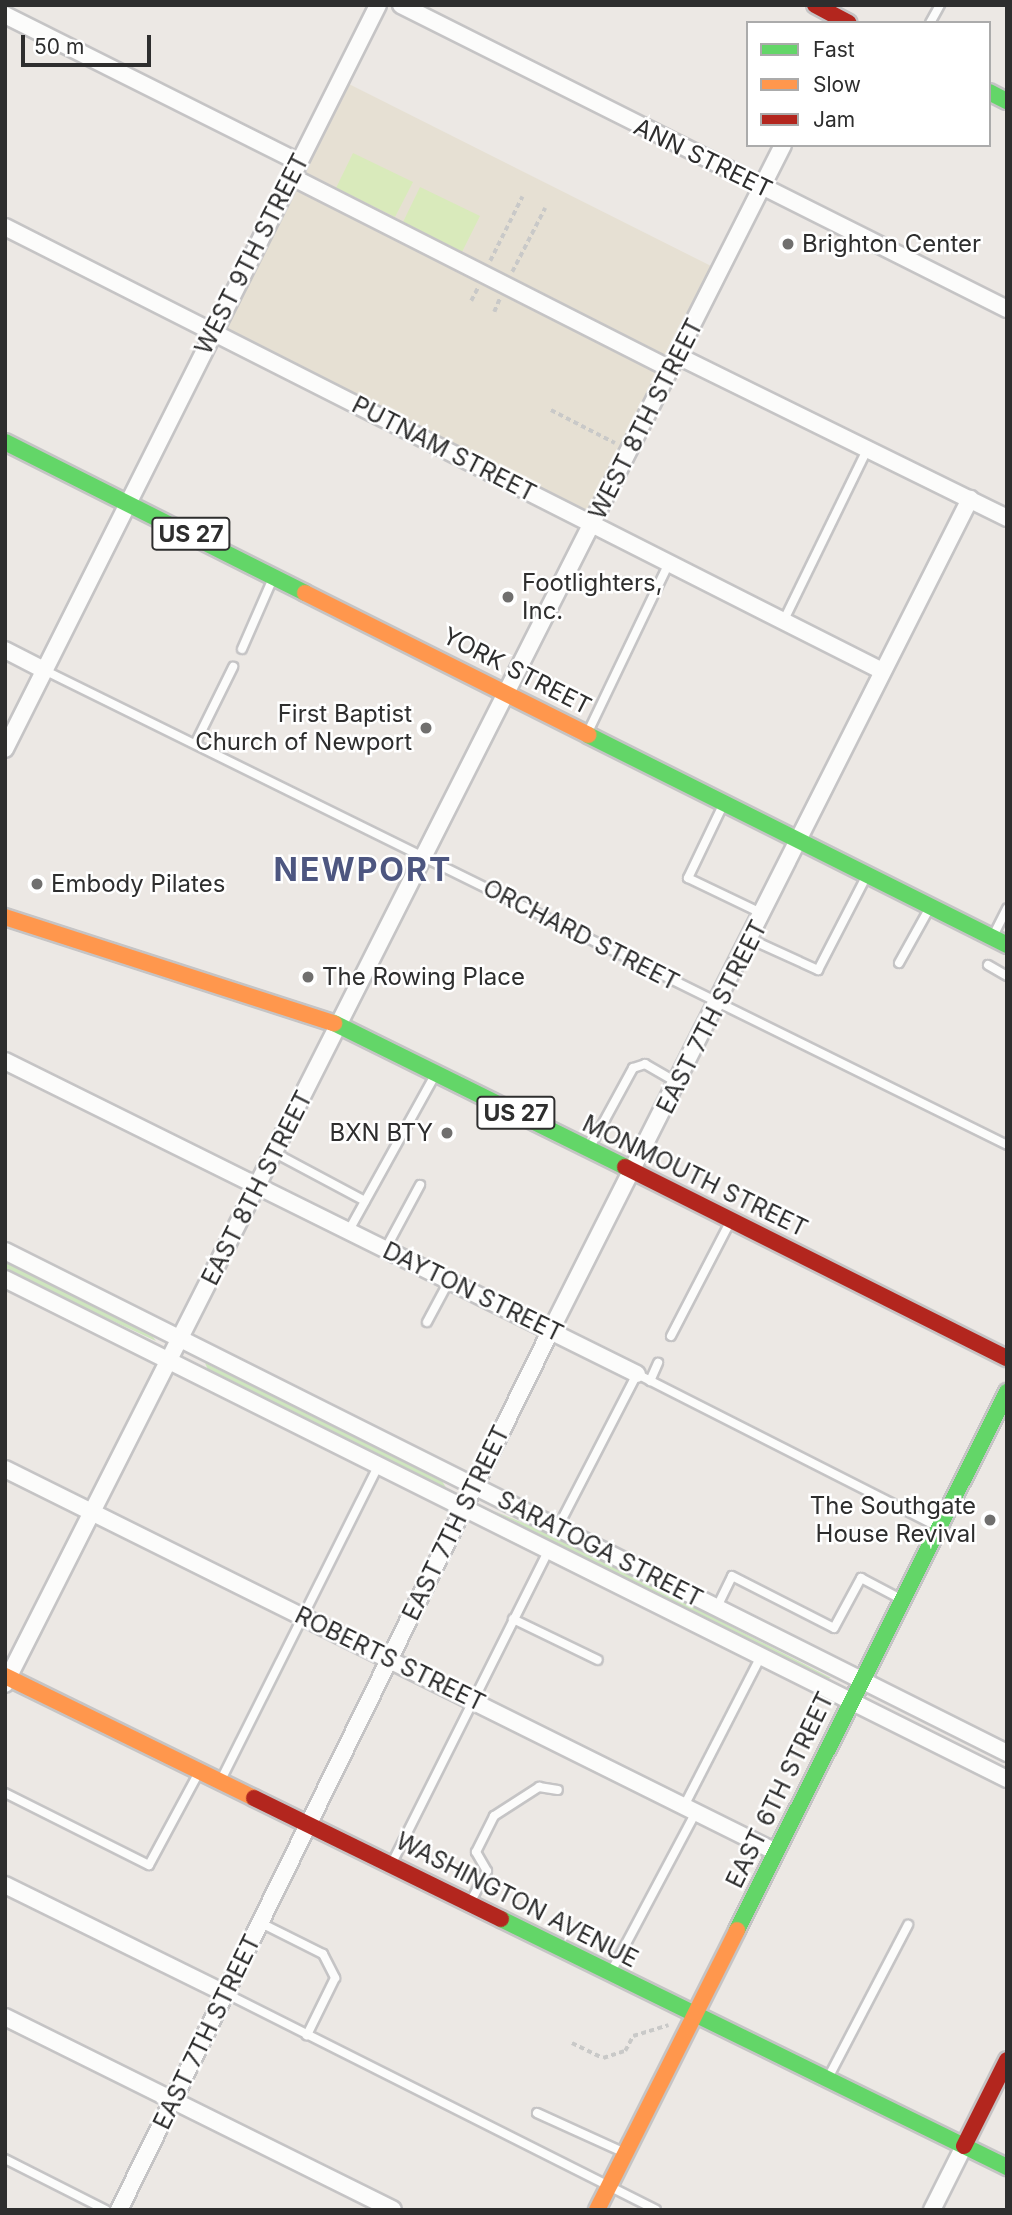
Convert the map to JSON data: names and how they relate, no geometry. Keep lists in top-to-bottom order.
{
  "streets": {
    "main road": [
      "US 27",
      "YORK STREET",
      "MONMOUTH STREET",
      "EAST 6TH STREET",
      "WASHINGTON AVENUE"
    ],
    "street": [
      "ANN STREET",
      "WEST 9TH STREET",
      "WEST 8TH STREET",
      "PUTNAM STREET",
      "ORCHARD STREET",
      "EAST 7TH STREET",
      "EAST 8TH STREET",
      "DAYTON STREET",
      "SARATOGA STREET",
      "ROBERTS STREET"
    ]
  },
  "crossings": [
    ["ANN STREET", "WEST 8TH STREET"],
    ["WEST 9TH STREET", "PUTNAM STREET"],
    ["WEST 9TH STREET", "YORK STREET"],
    ["WEST 9TH STREET", "ORCHARD STREET"],
    ["WEST 8TH STREET", "PUTNAM STREET"],
    ["WEST 8TH STREET", "YORK STREET"],
    ["WEST 8TH STREET", "EAST 8TH STREET"],
    ["PUTNAM STREET", "EAST 7TH STREET"],
    ["YORK STREET", "EAST 7TH STREET"],
    ["YORK STREET", "EAST 8TH STREET"],
    ["ORCHARD STREET", "EAST 7TH STREET"],
    ["ORCHARD STREET", "EAST 8TH STREET"],
    ["EAST 7TH STREET", "MONMOUTH STREET"],
    ["EAST 7TH STREET", "DAYTON STREET"],
    ["EAST 7TH STREET", "SARATOGA STREET"],
    ["EAST 7TH STREET", "ROBERTS STREET"],
    ["EAST 7TH STREET", "WASHINGTON AVENUE"],
    ["MONMOUTH STREET", "EAST 8TH STREET"],
    ["EAST 8TH STREET", "DAYTON STREET"],
    ["EAST 8TH STREET", "SARATOGA STREET"],
    ["EAST 8TH STREET", "ROBERTS STREET"],
    ["EAST 8TH STREET", "WASHINGTON AVENUE"],
    ["DAYTON STREET", "EAST 6TH STREET"],
    ["SARATOGA STREET", "EAST 6TH STREET"],
    ["ROBERTS STREET", "EAST 6TH STREET"],
    ["EAST 6TH STREET", "WASHINGTON AVENUE"]
  ],
  "districts": ["NEWPORT"],
  "places": [
    "Brighton Center",
    "Footlighters, Inc.",
    "First Baptist Church of Newport",
    "Embody Pilates",
    "The Rowing Place",
    "BXN BTY",
    "The Southgate House Revival"
  ],
  "legend": ["Fast", "Slow", "Jam"],
  "scale_bar": "50 m"
}
